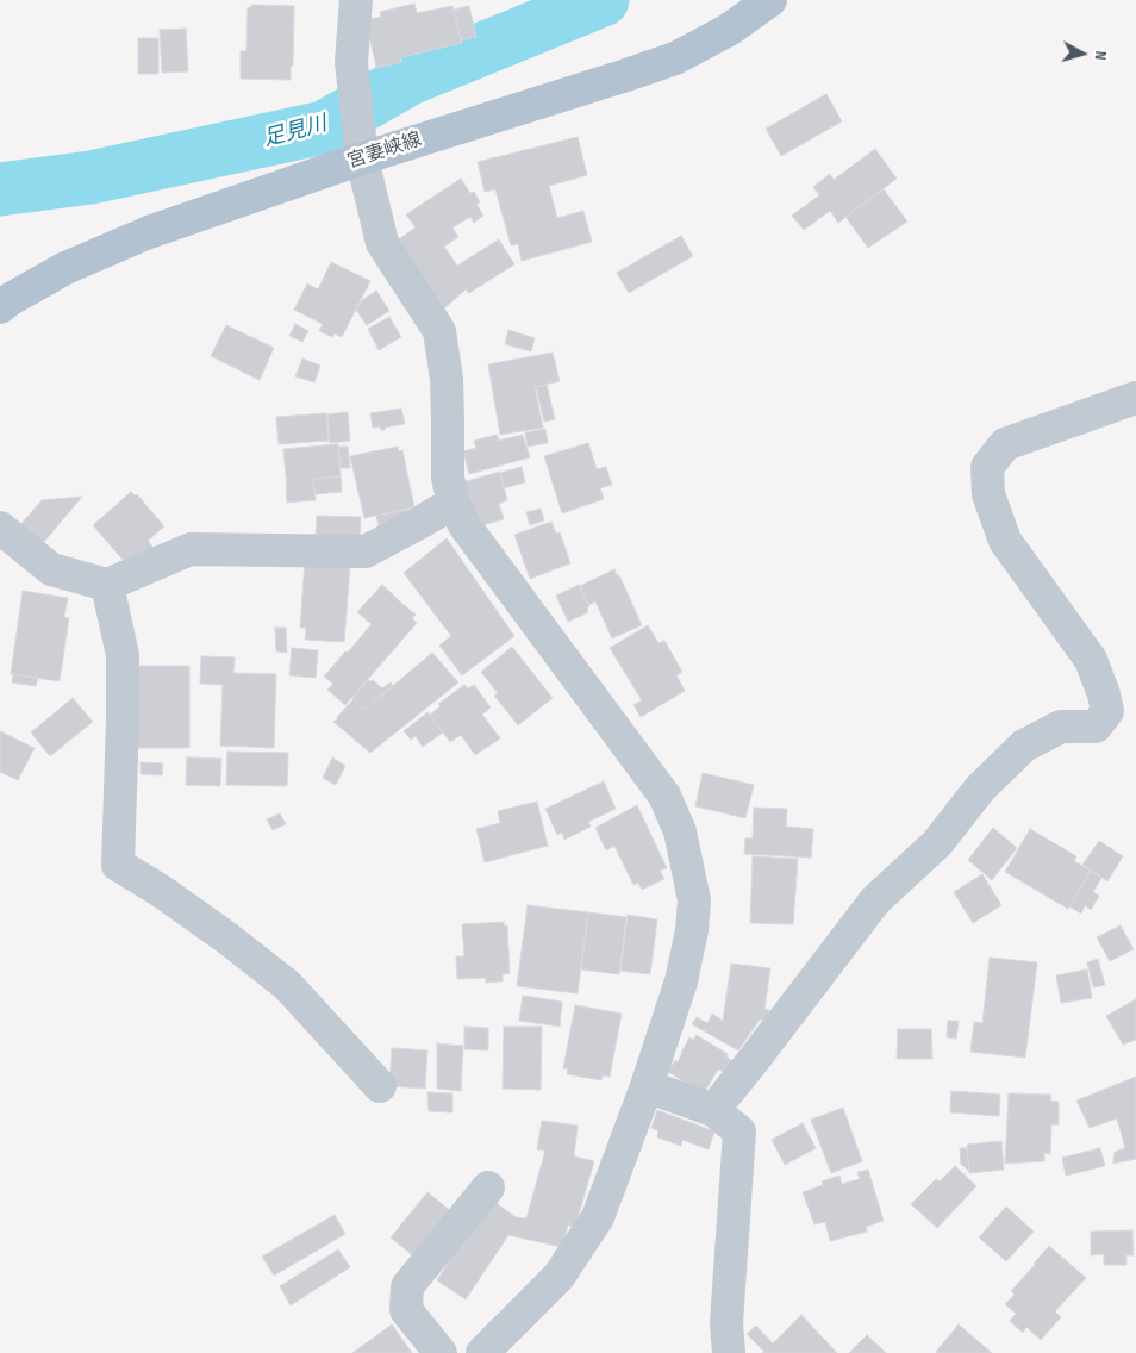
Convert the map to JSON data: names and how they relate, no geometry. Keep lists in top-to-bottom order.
{
  "streets": {
    "main road": ["宮妻峡線"]
  },
  "water": ["足見川"],
  "north": "right"
}
